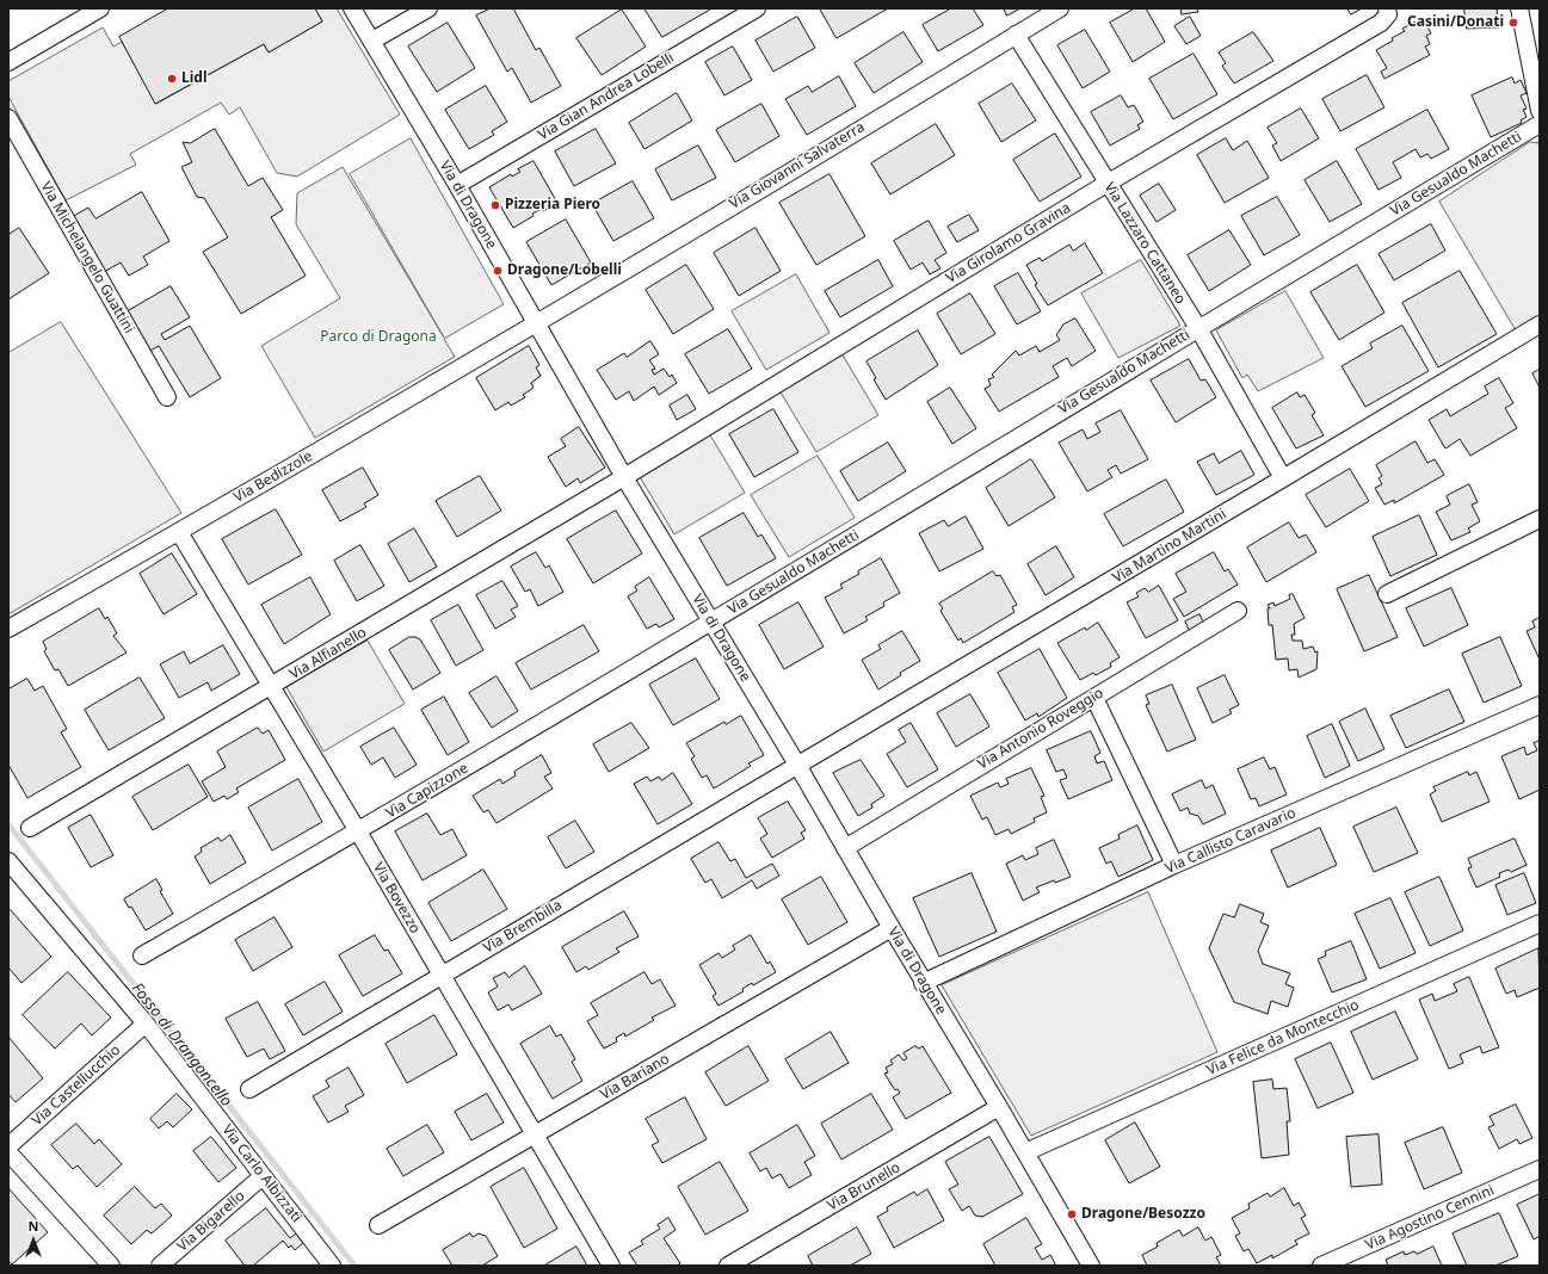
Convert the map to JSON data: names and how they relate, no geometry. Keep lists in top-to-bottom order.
{
  "streets": {
    "street": [
      "Via Gian Andrea Lobelli",
      "Via Giovanni Salvaterra",
      "Via Gesualdo Machetti",
      "Via di Dragone",
      "Via Girolamo Gravina",
      "Via Lazzaro Cattaneo",
      "Via Michelangelo Guattini",
      "Via Bedizzole",
      "Via Martino Martini",
      "Via Alfianello",
      "Via Antonio Roveggio",
      "Via Capizzone",
      "Via Callisto Caravario",
      "Via Bovezzo",
      "Via Brembilla",
      "Via Felice da Montecchio",
      "Via Bariano",
      "Via Castellucchio",
      "Via Carlo Albizzati",
      "Via Brunello",
      "Via Agostino Cennini",
      "Via Bigarello"
    ]
  },
  "crossings": [
    ["Via Gian Andrea Lobelli", "Via di Dragone"],
    ["Via Giovanni Salvaterra", "Via di Dragone"],
    ["Via Giovanni Salvaterra", "Via Lazzaro Cattaneo"],
    ["Via Giovanni Salvaterra", "Via Bedizzole"],
    ["Via Gesualdo Machetti", "Via di Dragone"],
    ["Via Gesualdo Machetti", "Via Lazzaro Cattaneo"],
    ["Via Gesualdo Machetti", "Via Capizzone"],
    ["Via di Dragone", "Via Girolamo Gravina"],
    ["Via di Dragone", "Via Bedizzole"],
    ["Via di Dragone", "Via Martino Martini"],
    ["Via di Dragone", "Via Alfianello"],
    ["Via di Dragone", "Via Antonio Roveggio"],
    ["Via di Dragone", "Via Capizzone"],
    ["Via di Dragone", "Via Callisto Caravario"],
    ["Via di Dragone", "Via Brembilla"],
    ["Via di Dragone", "Via Felice da Montecchio"],
    ["Via di Dragone", "Via Bariano"],
    ["Via di Dragone", "Via Brunello"],
    ["Via Girolamo Gravina", "Via Lazzaro Cattaneo"],
    ["Via Girolamo Gravina", "Via Alfianello"],
    ["Via Lazzaro Cattaneo", "Via Martino Martini"],
    ["Via Bedizzole", "Via Bovezzo"],
    ["Via Martino Martini", "Via Brembilla"],
    ["Via Alfianello", "Via Bovezzo"],
    ["Via Capizzone", "Via Bovezzo"],
    ["Via Bovezzo", "Via Brembilla"],
    ["Via Bovezzo", "Via Bariano"],
    ["Via Castellucchio", "Via Carlo Albizzati"],
    ["Via Carlo Albizzati", "Via Bigarello"]
  ],
  "water": ["Fosso di Drangoncello"],
  "parks": ["Parco di Dragona"],
  "places": [
    "Casini/Donati",
    "Lidl",
    "Pizzeria Piero",
    "Dragone/Lobelli",
    "Dragone/Besozzo"
  ],
  "north": "top"
}
